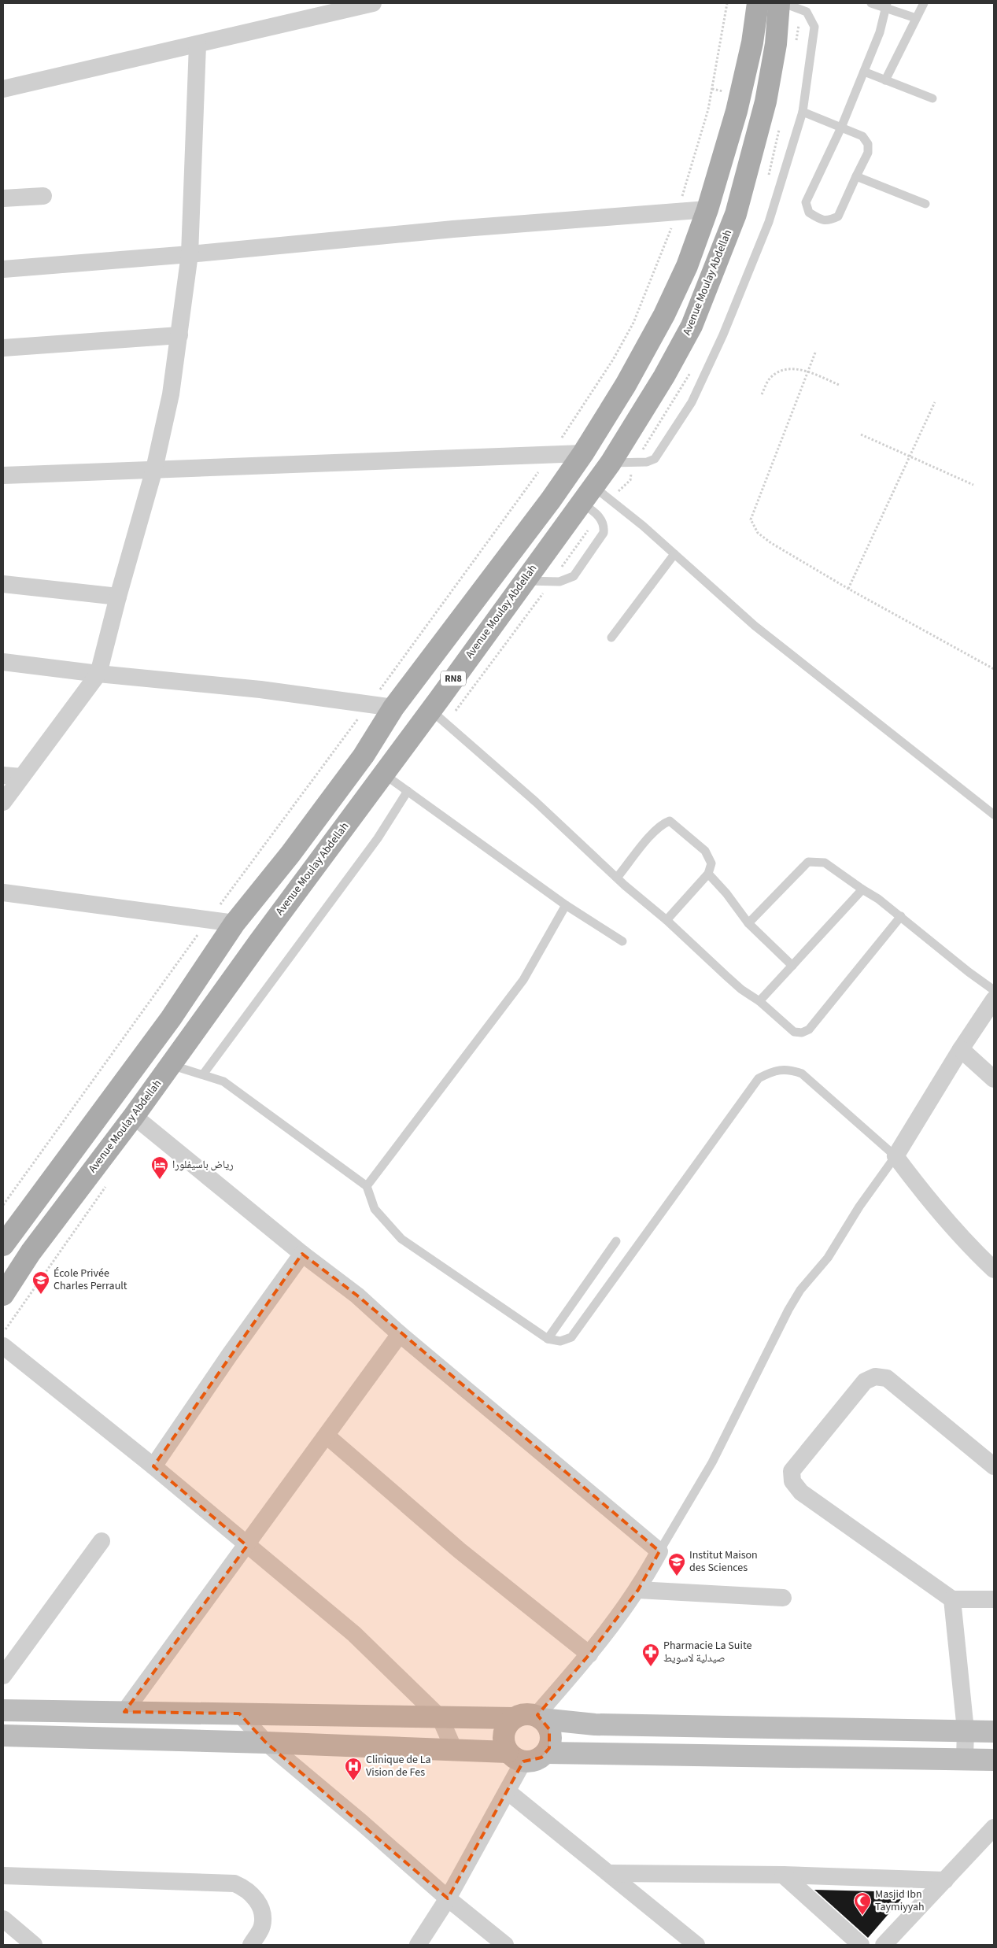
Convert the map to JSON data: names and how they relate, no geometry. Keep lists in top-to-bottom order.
{
  "streets": {
    "main road": ["Avenue Moulay Abdellah", "RN8"]
  },
  "places": {
    "hotel": ["رياض باسيفلورا"],
    "school or university": ["École Privée Charles Perrault", "Institut Maison des Sciences"],
    "pharmacy": ["Pharmacie La Suite صيدلية لاسويط"],
    "hospital": ["Clinique de La Vision de Fes"],
    "mosque": ["Masjid Ibn Taymiyyah"]
  }
}
